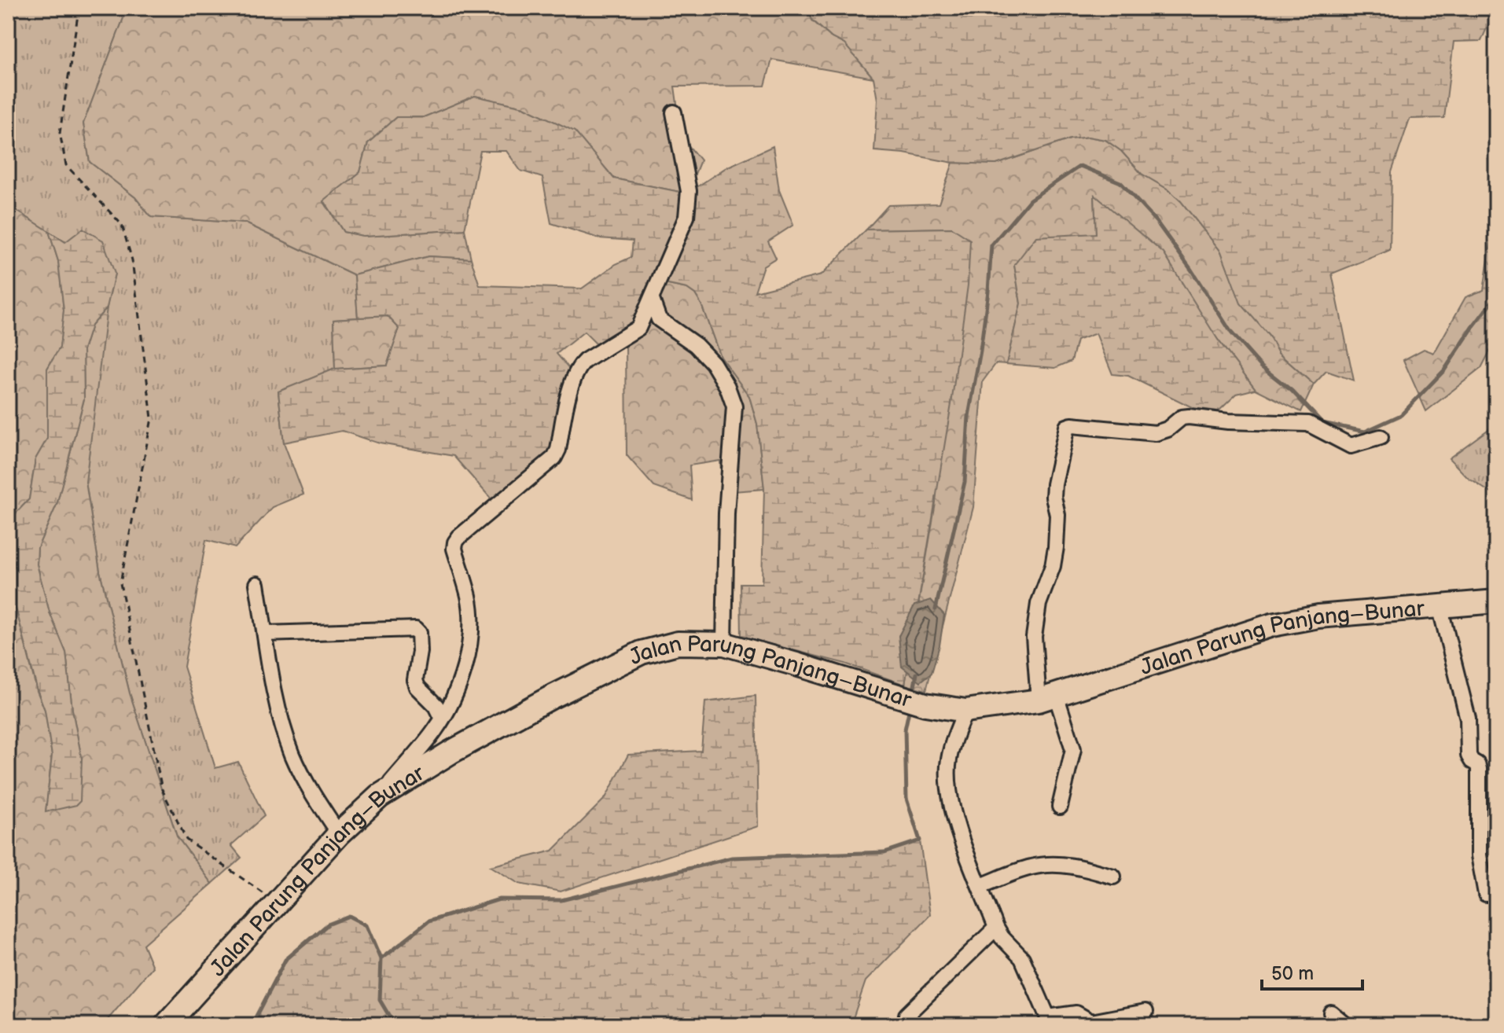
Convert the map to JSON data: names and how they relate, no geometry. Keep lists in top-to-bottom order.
{
  "streets": {
    "main road": ["Jalan Parung Panjang–Bunar"]
  },
  "scale_bar": "50 m"
}
